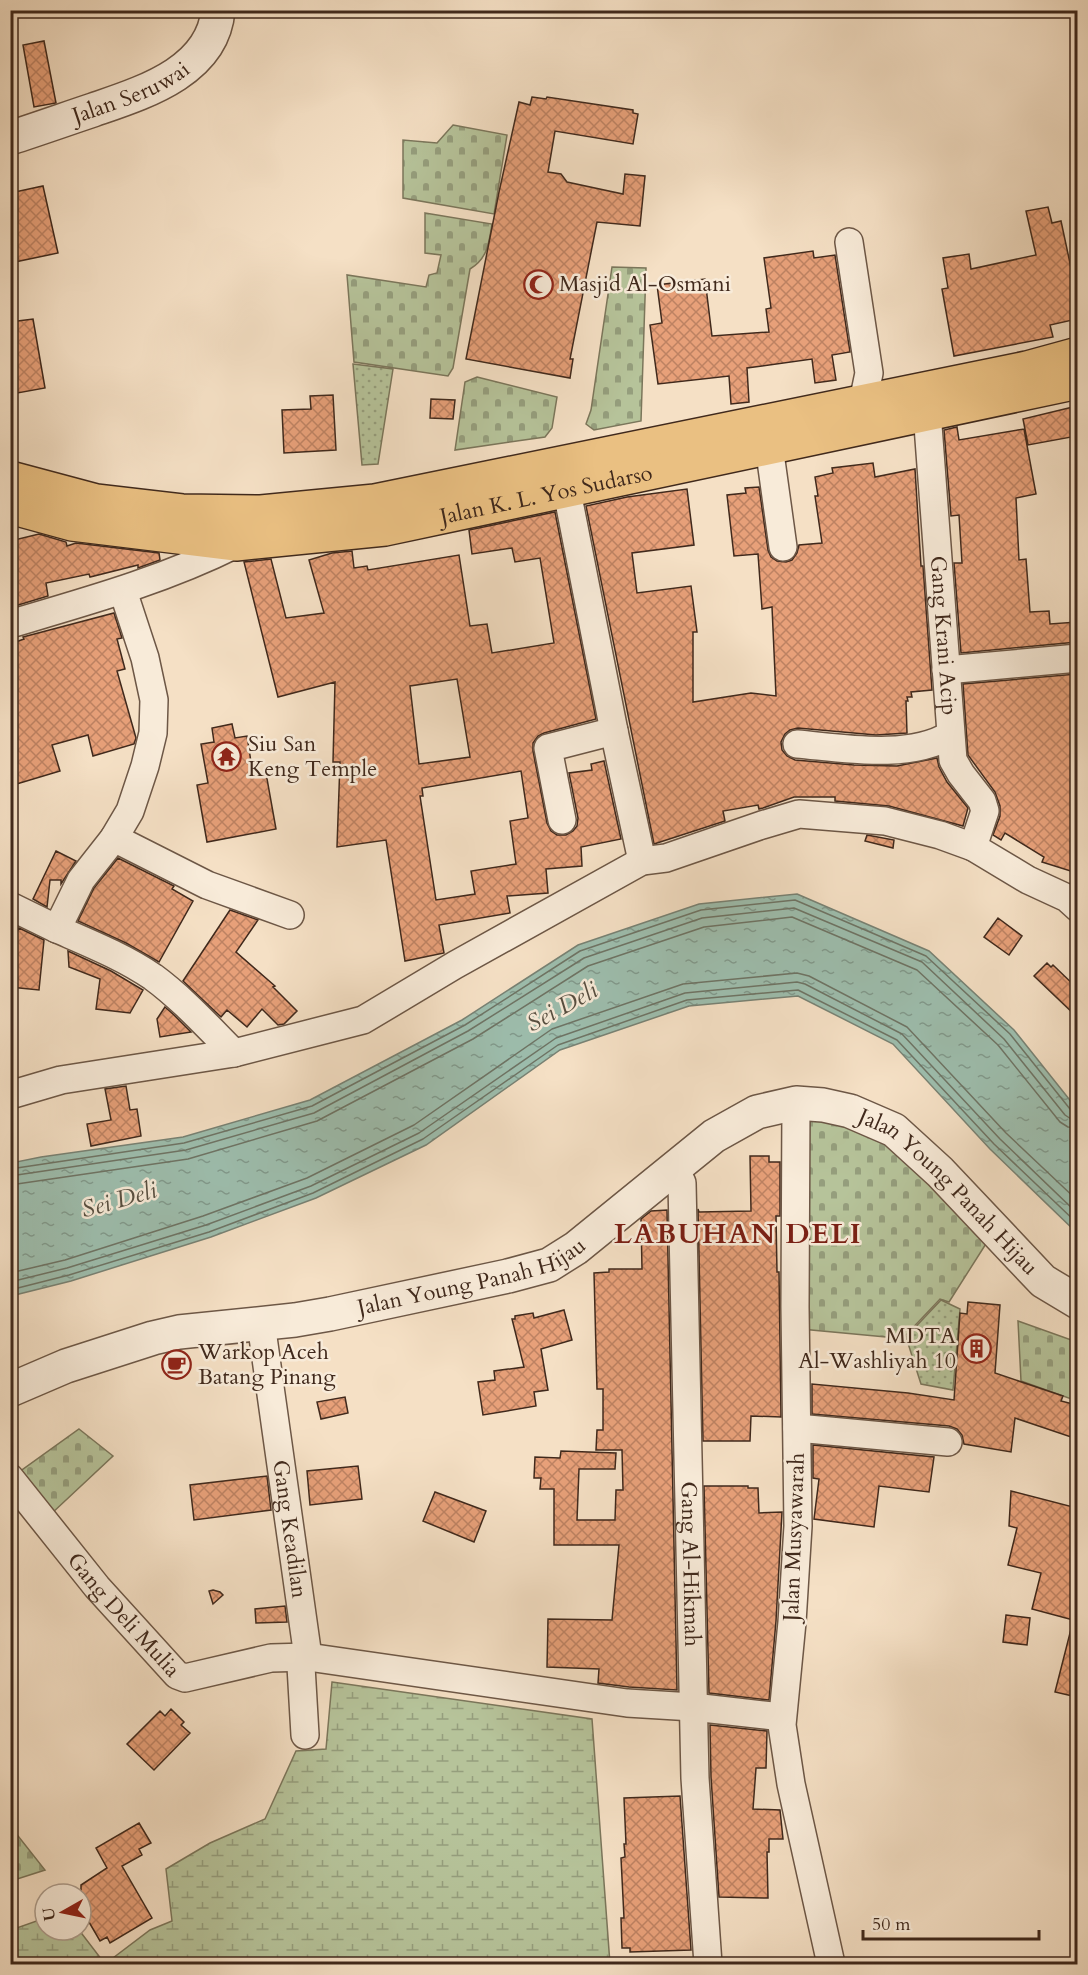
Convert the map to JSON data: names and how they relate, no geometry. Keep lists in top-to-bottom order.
{
  "streets": {
    "highway": ["Jalan K. L. Yos Sudarso"],
    "street": [
      "Jalan Seruwai",
      "Gang Krani Acip",
      "Jalan Young Panah Hijau",
      "Gang Keadilan",
      "Jalan Musyawarah",
      "Gang Al-Hikmah",
      "Gang Deli Mulia"
    ]
  },
  "crossings": [
    ["Jalan K. L. Yos Sudarso", "Gang Krani Acip"],
    ["Jalan Young Panah Hijau", "Gang Keadilan"],
    ["Jalan Young Panah Hijau", "Jalan Musyawarah"],
    ["Jalan Young Panah Hijau", "Gang Al-Hikmah"],
    ["Gang Keadilan", "Gang Deli Mulia"]
  ],
  "districts": ["LABUHAN DELI"],
  "water": ["Sei Deli"],
  "places": {
    "mosque": ["Masjid Al-Osmani"],
    "temple": ["Siu San Keng Temple"],
    "building": ["MDTA Al-Washliyah 10"],
    "cafe": ["Warkop Aceh Batang Pinang"]
  },
  "scale_bar": "50 m",
  "north": "left"
}
